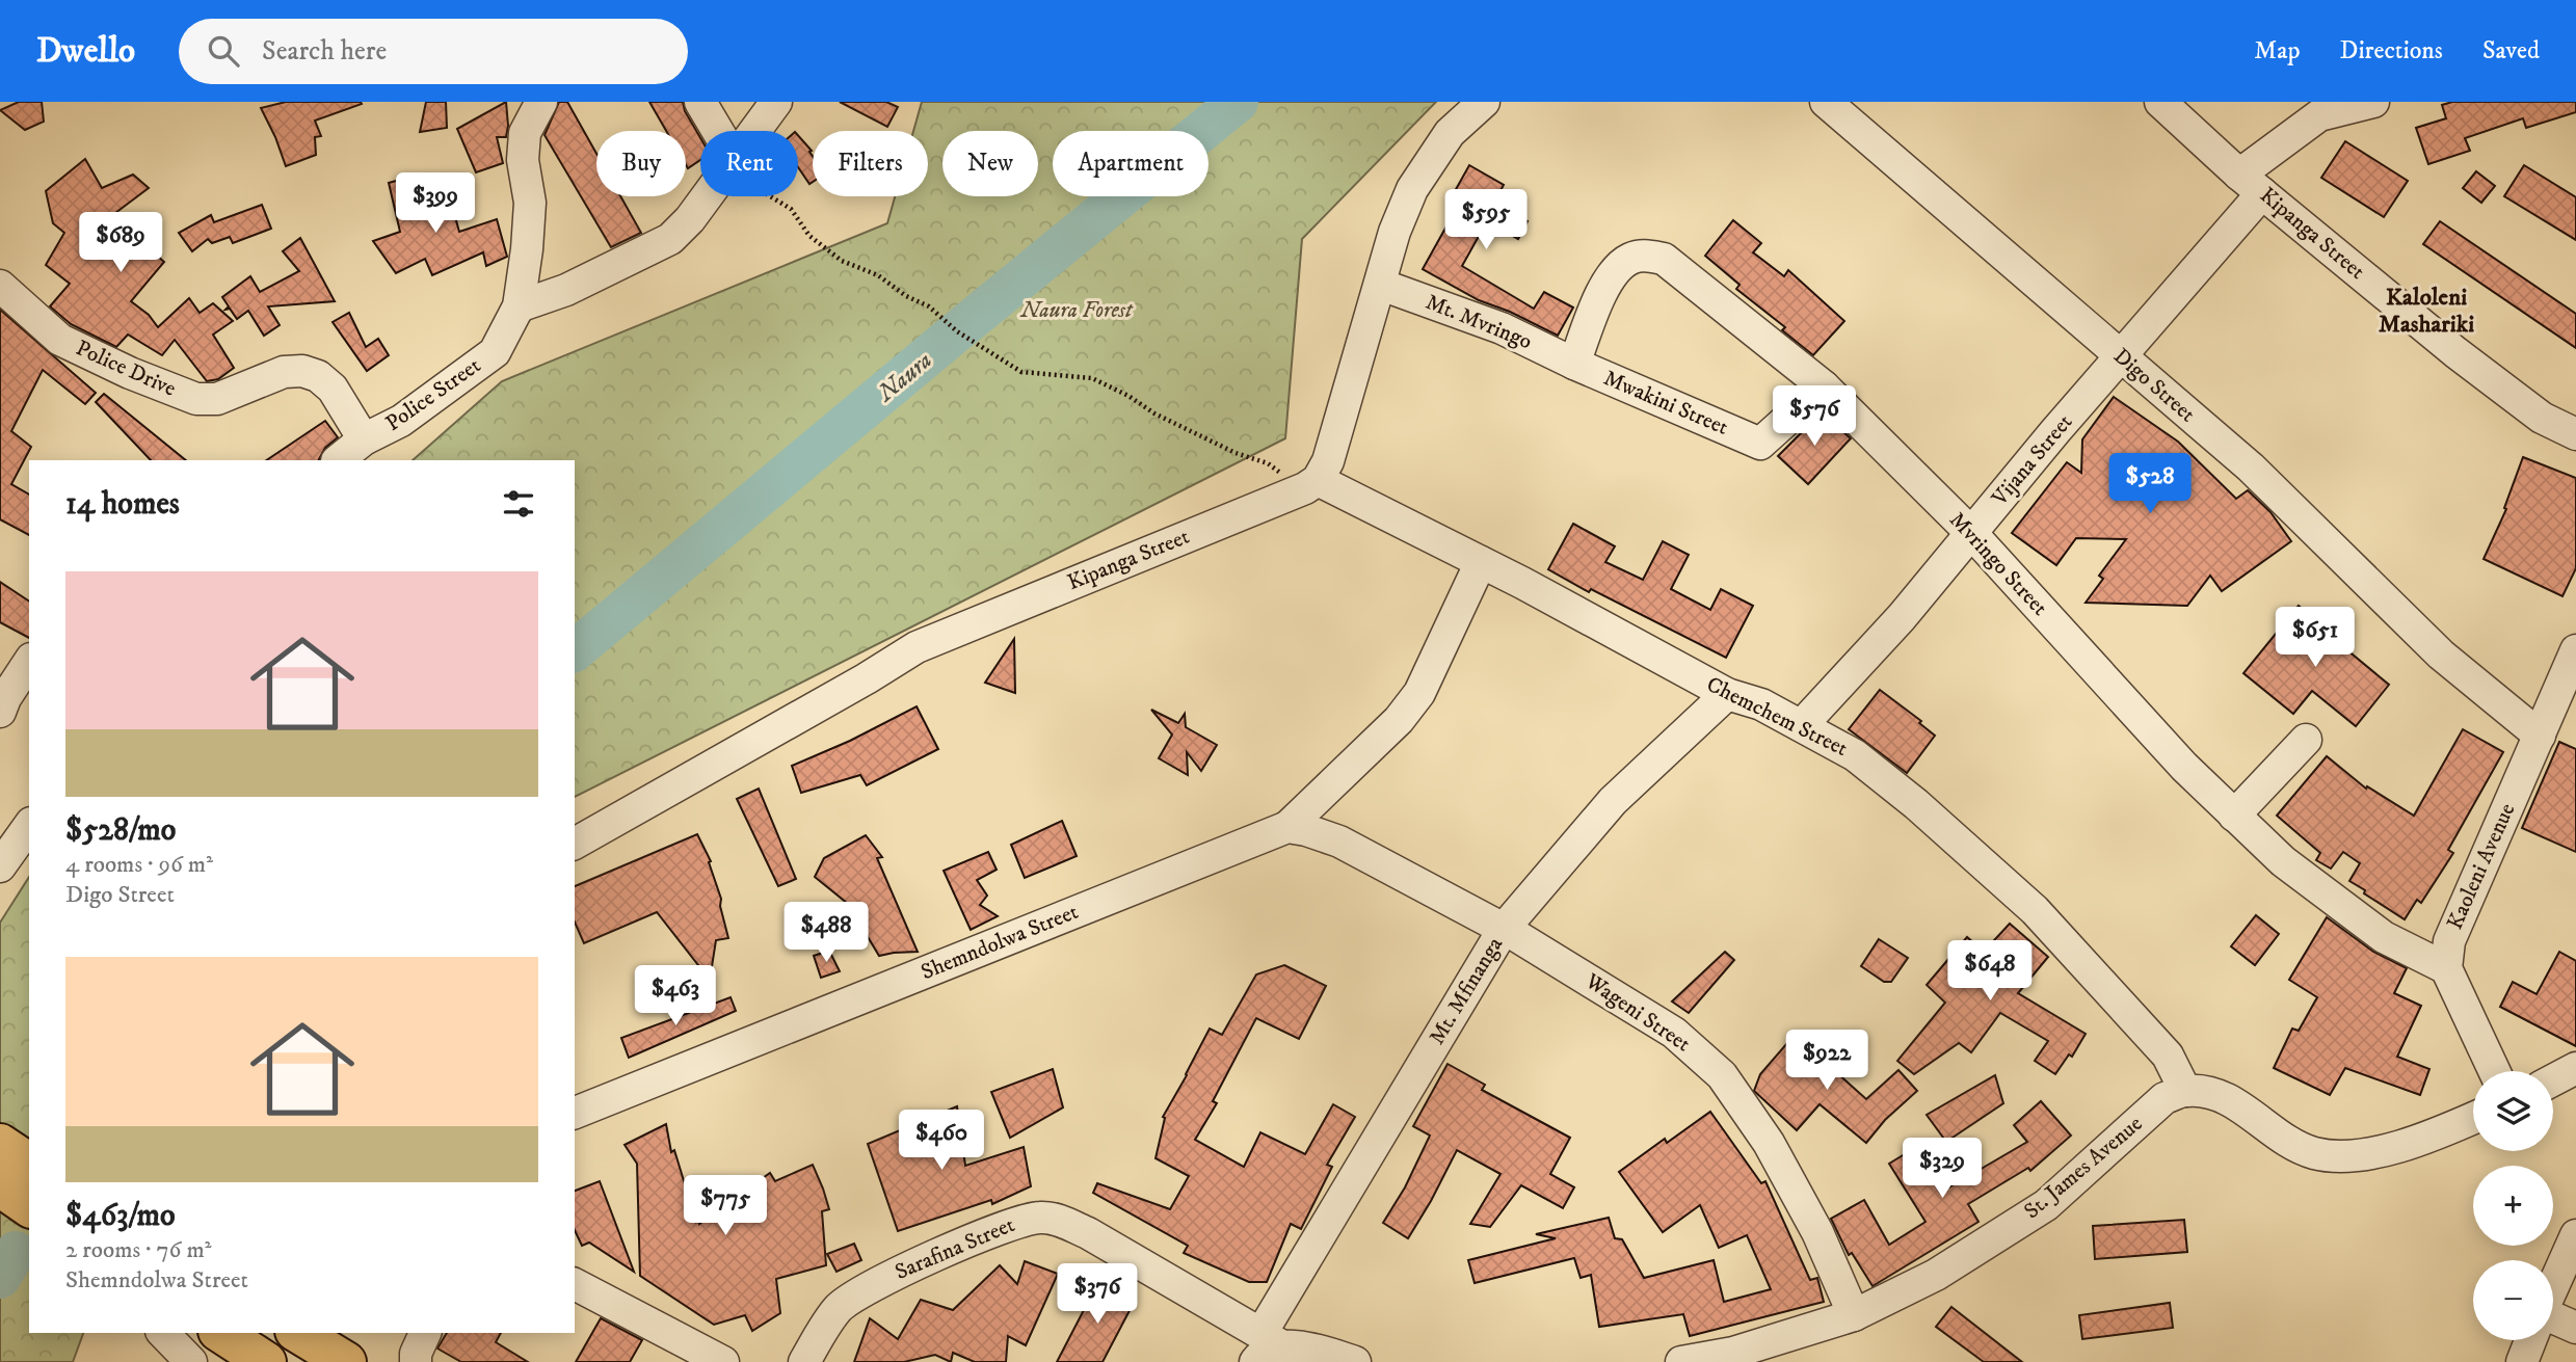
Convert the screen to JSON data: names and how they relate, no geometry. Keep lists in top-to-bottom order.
{
  "streets": {
    "street": [
      "Kipanga Street",
      "Mt. Mvringo",
      "Police Drive",
      "Digo Street",
      "Police Street",
      "Mwakini Street",
      "Vijana Street",
      "Mvringo Street",
      "Chemchem Street",
      "Kaoleni Avenue",
      "Shemndolwa Street",
      "Mt. Mfinanga",
      "Wageni Street",
      "St. James Avenue",
      "Sarafina Street"
    ]
  },
  "crossings": [
    ["Kipanga Street", "Vijana Street"],
    ["Kipanga Street", "Chemchem Street"],
    ["Mt. Mvringo", "Mwakini Street"],
    ["Mt. Mvringo", "Mvringo Street"],
    ["Police Drive", "Police Street"],
    ["Digo Street", "Vijana Street"],
    ["Digo Street", "Kaoleni Avenue"],
    ["Mwakini Street", "Mvringo Street"],
    ["Vijana Street", "Mvringo Street"],
    ["Vijana Street", "Chemchem Street"],
    ["Mvringo Street", "Kaoleni Avenue"],
    ["Chemchem Street", "Mt. Mfinanga"],
    ["Chemchem Street", "St. James Avenue"],
    ["Shemndolwa Street", "Wageni Street"],
    ["Mt. Mfinanga", "Wageni Street"],
    ["Mt. Mfinanga", "Sarafina Street"],
    ["Wageni Street", "St. James Avenue"]
  ],
  "districts": ["Kaloleni Mashariki"],
  "water": ["Naura"],
  "parks": ["Naura Forest"],
  "page": {
    "header": "Dwello",
    "search": "Search here",
    "nav": ["Map", "Directions", "Saved"],
    "chip": [
      "Buy",
      "Rent",
      "Filters",
      "New",
      "Apartment"
    ],
    "price": [
      "$399",
      "$595",
      "$689",
      "$576",
      "$528",
      "$651",
      "$488",
      "$648",
      "$463",
      "$922",
      "$460",
      "$329",
      "$775",
      "$376"
    ],
    "heading": "14 homes",
    "list": [
      {
        "name": "$528/mo",
        "note": "4 rooms · 96 m² · Digo Street"
      },
      {
        "name": "$463/mo",
        "note": "2 rooms · 76 m² · Shemndolwa Street"
      }
    ],
    "map_buttons": ["+", "−"]
  }
}
